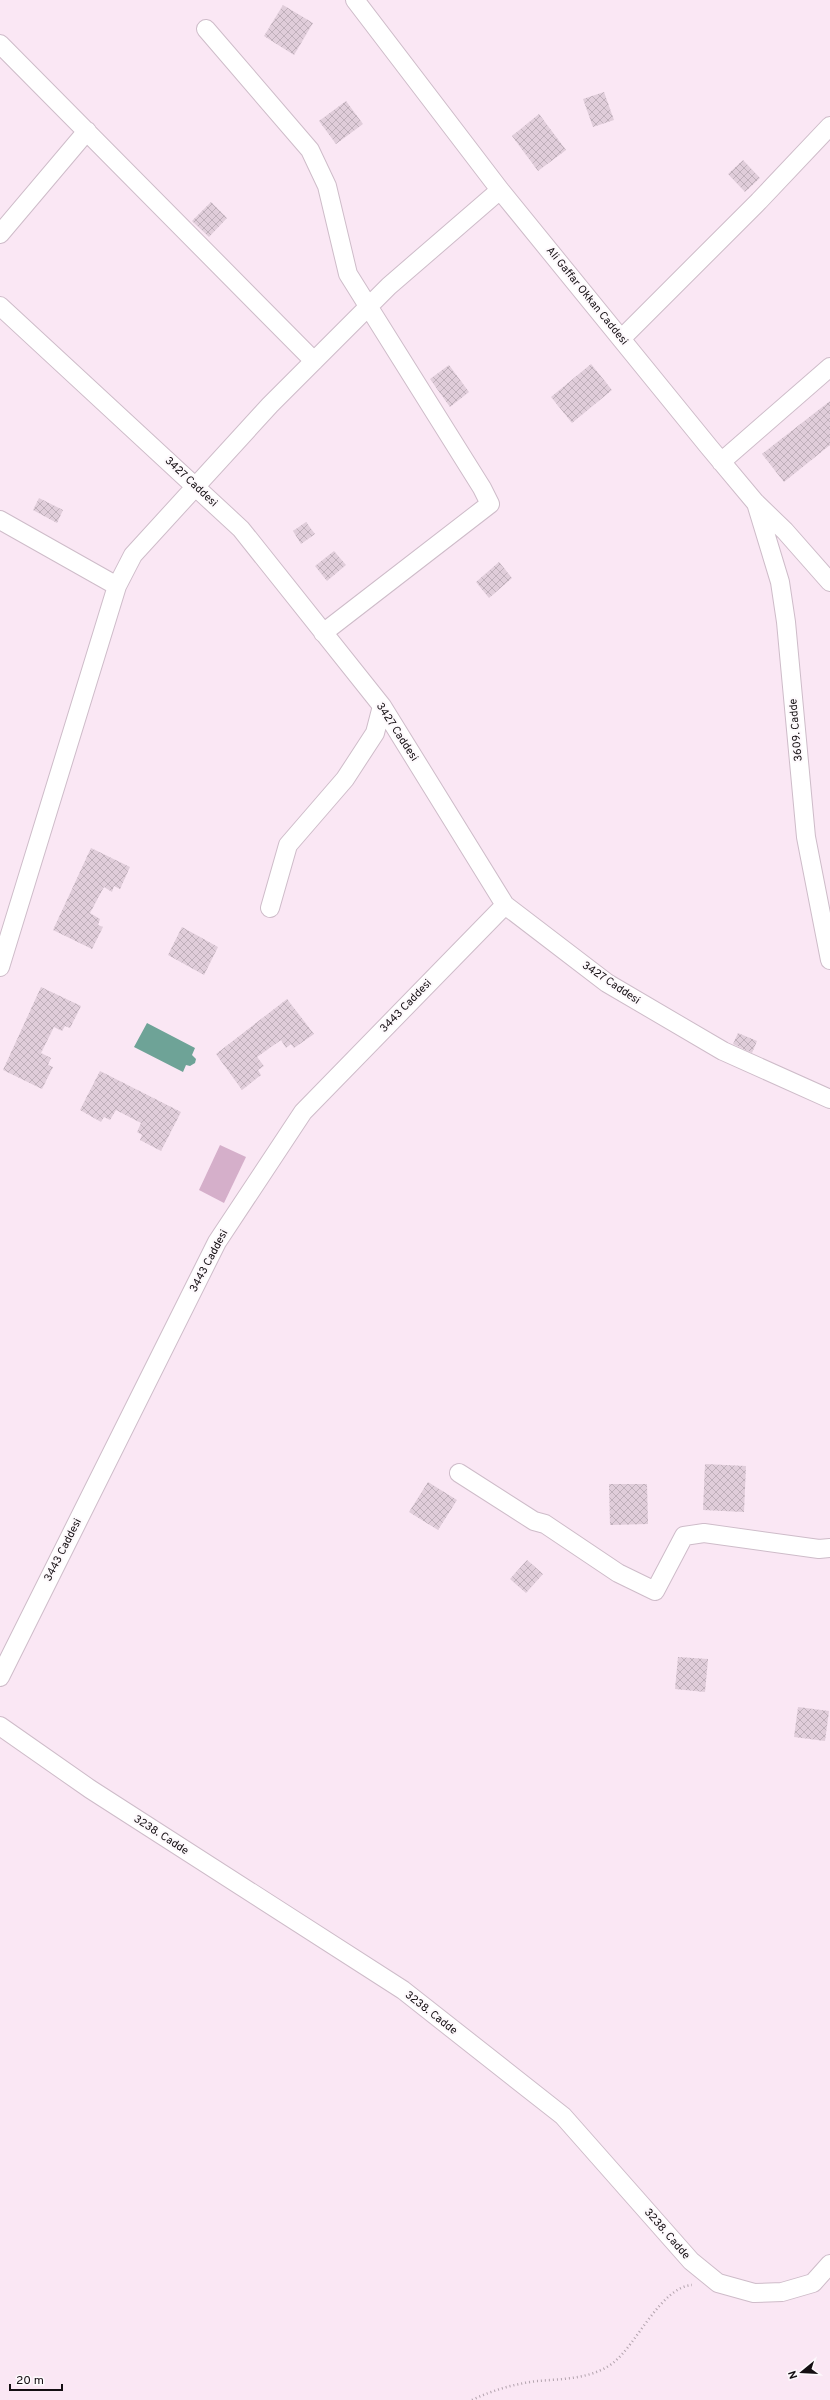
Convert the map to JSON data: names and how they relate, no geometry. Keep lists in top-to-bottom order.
{
  "streets": {
    "street": [
      "Ali Gaffar Okkan Caddesi",
      "3427 Caddesi",
      "3609. Cadde",
      "3443 Caddesi",
      "3238. Cadde"
    ]
  },
  "crossings": [
    ["Ali Gaffar Okkan Caddesi", "3609. Cadde"],
    ["3427 Caddesi", "3443 Caddesi"]
  ],
  "scale_bar": "20 m",
  "north": "left"
}
